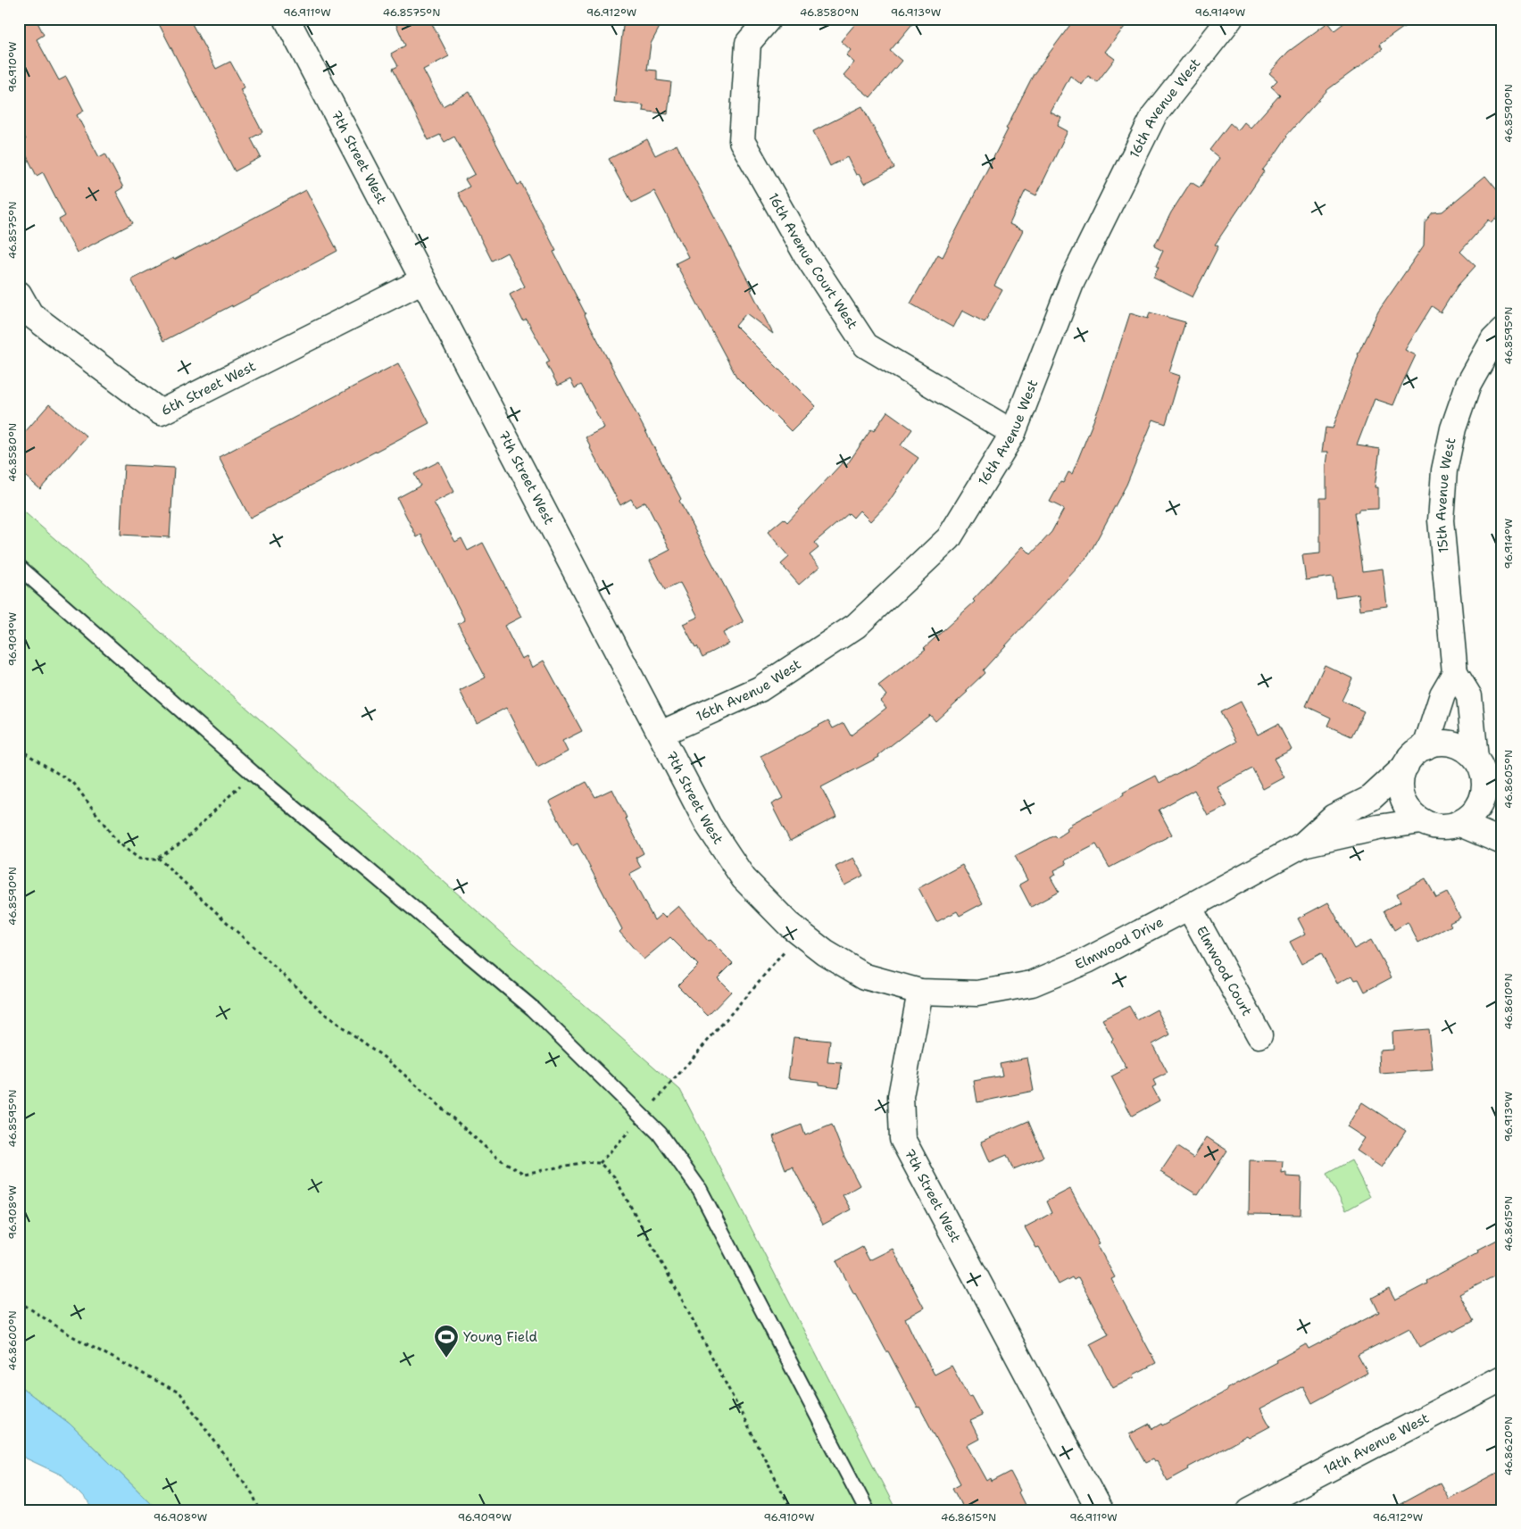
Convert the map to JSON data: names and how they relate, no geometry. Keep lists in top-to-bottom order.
{
  "streets": {
    "street": [
      "16th Avenue West",
      "7th Street West",
      "16th Avenue Court West",
      "6th Street West",
      "15th Avenue West",
      "Elmwood Drive",
      "Elmwood Court",
      "14th Avenue West"
    ]
  },
  "crossings": [
    ["16th Avenue West", "7th Street West"],
    ["16th Avenue West", "16th Avenue Court West"],
    ["7th Street West", "6th Street West"],
    ["7th Street West", "Elmwood Drive"],
    ["15th Avenue West", "Elmwood Drive"],
    ["Elmwood Drive", "Elmwood Court"]
  ],
  "places": {
    "sports": ["Young Field"]
  },
  "coordinates": [
    "96.911°W",
    "46.8575°N",
    "96.912°W",
    "46.8580°N",
    "96.913°W",
    "96.914°W",
    "96.910°W",
    "46.8590°N",
    "46.8595°N",
    "96.909°W",
    "46.8605°N",
    "46.8610°N",
    "96.908°W",
    "46.8615°N",
    "46.8600°N",
    "46.8620°N"
  ]
}
